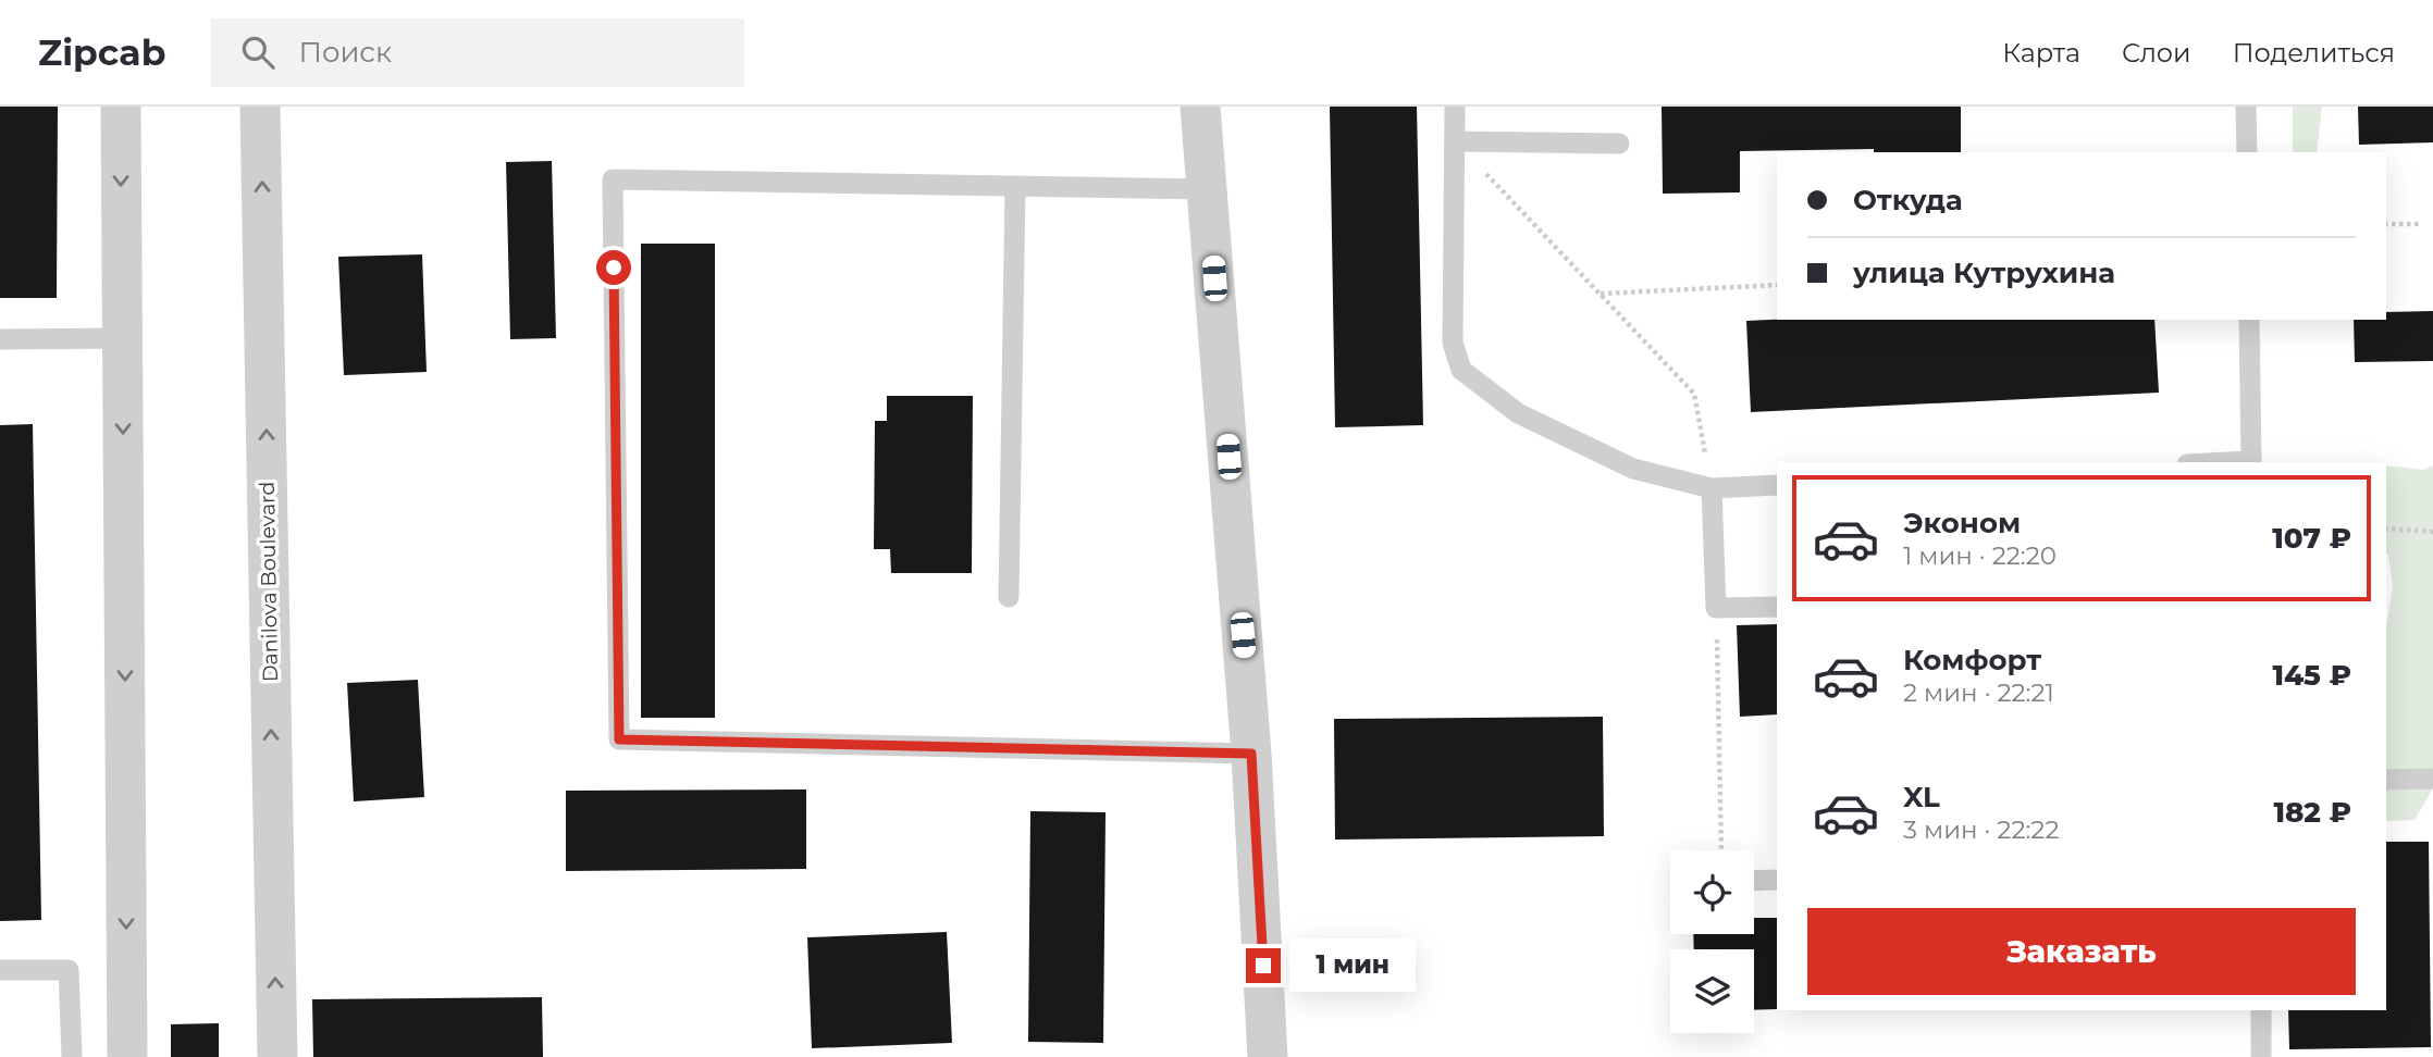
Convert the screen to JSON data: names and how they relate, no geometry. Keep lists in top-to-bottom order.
{
  "streets": {
    "street": ["Danilova Boulevard"]
  },
  "page": {
    "header": "Zipcab",
    "search": "Поиск",
    "nav": ["Карта", "Слои", "Поделиться"],
    "banner": ["Откуда", "улица Кутрухина"],
    "list": [
      {
        "name": "Эконом",
        "note": "1 мин · 22:20",
        "value": "107 ₽"
      },
      {
        "name": "Комфорт",
        "note": "2 мин · 22:21",
        "value": "145 ₽"
      },
      {
        "name": "XL",
        "note": "3 мин · 22:22",
        "value": "182 ₽"
      }
    ],
    "buttons": "Заказать",
    "bubble": "1 мин"
  }
}
